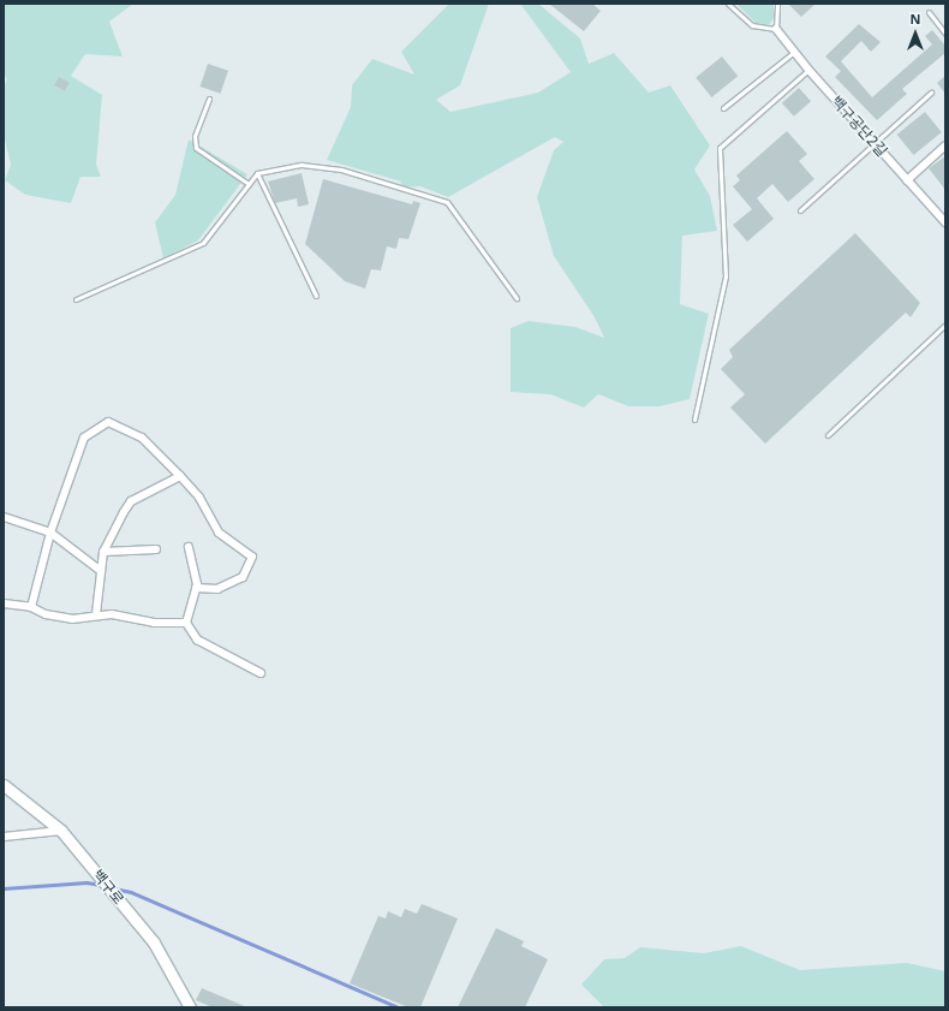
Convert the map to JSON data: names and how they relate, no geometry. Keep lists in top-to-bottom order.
{
  "streets": {
    "street": ["백구공단2길", "백구로"]
  },
  "north": "top"
}
